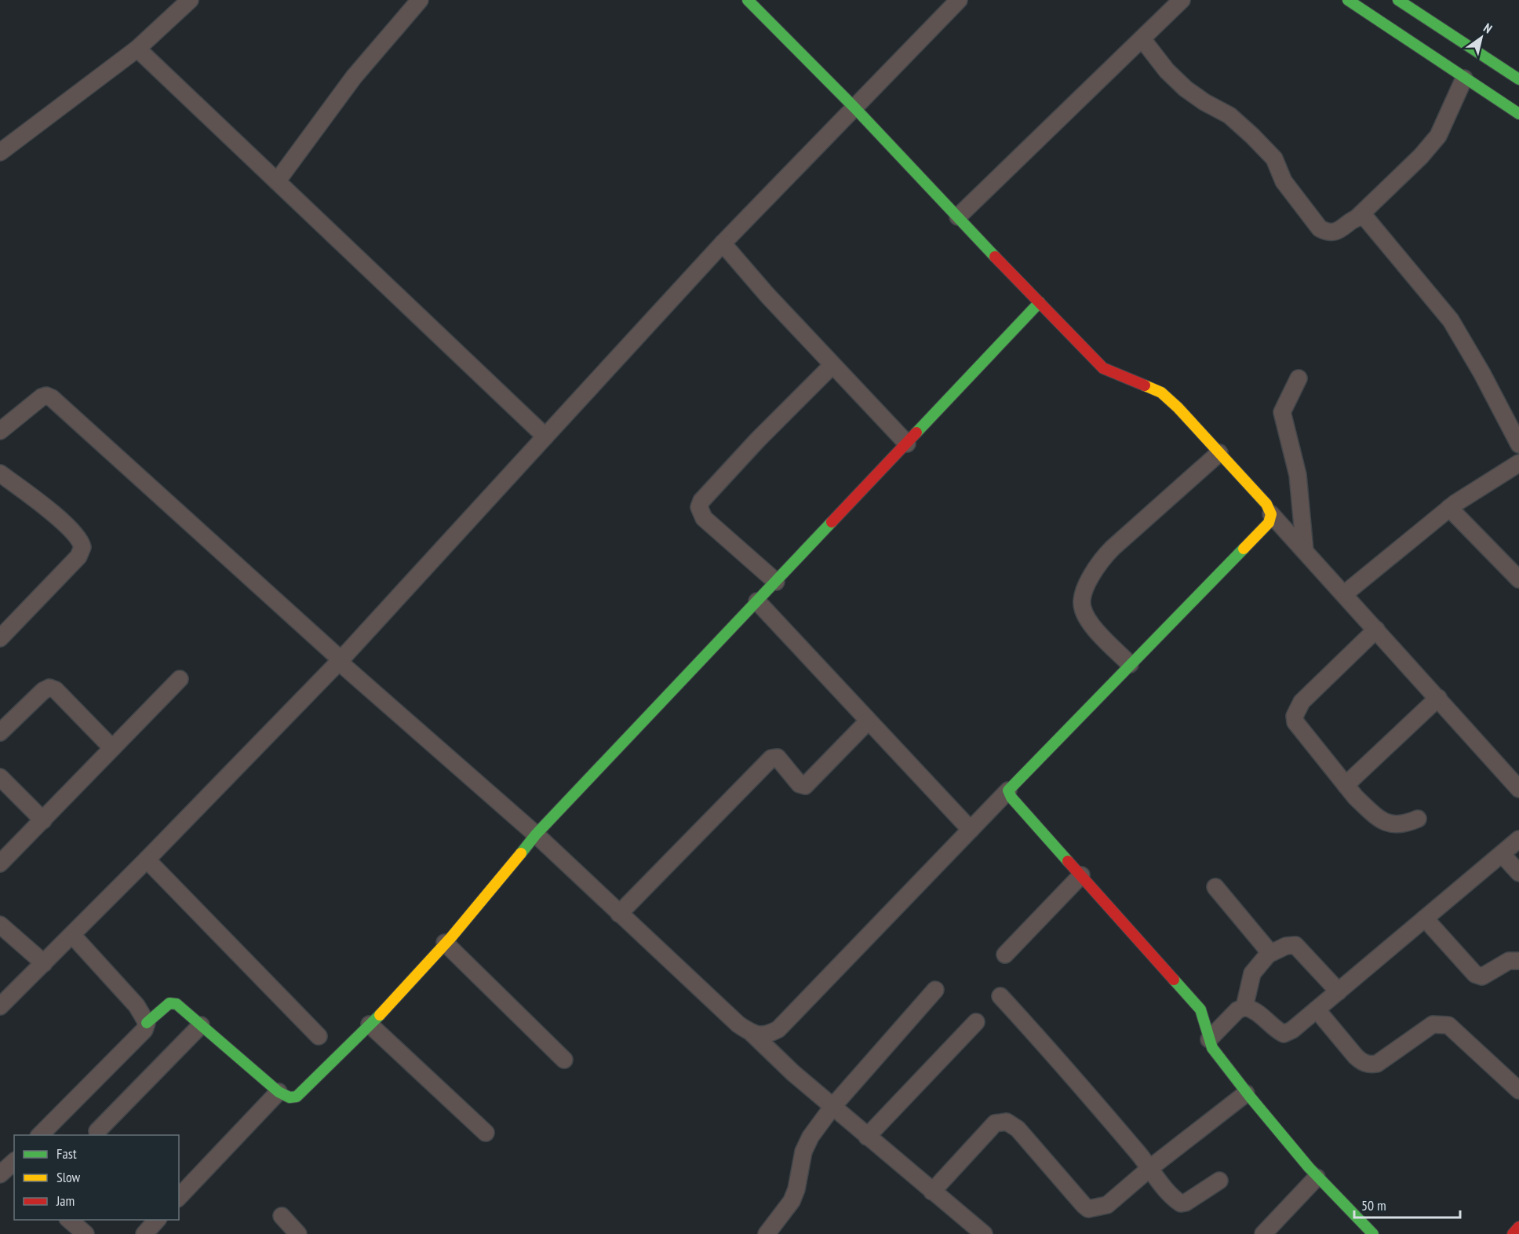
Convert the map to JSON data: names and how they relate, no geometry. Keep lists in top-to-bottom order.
{
  "legend": ["Fast", "Slow", "Jam"],
  "scale_bar": "50 m",
  "north": "top right"
}
